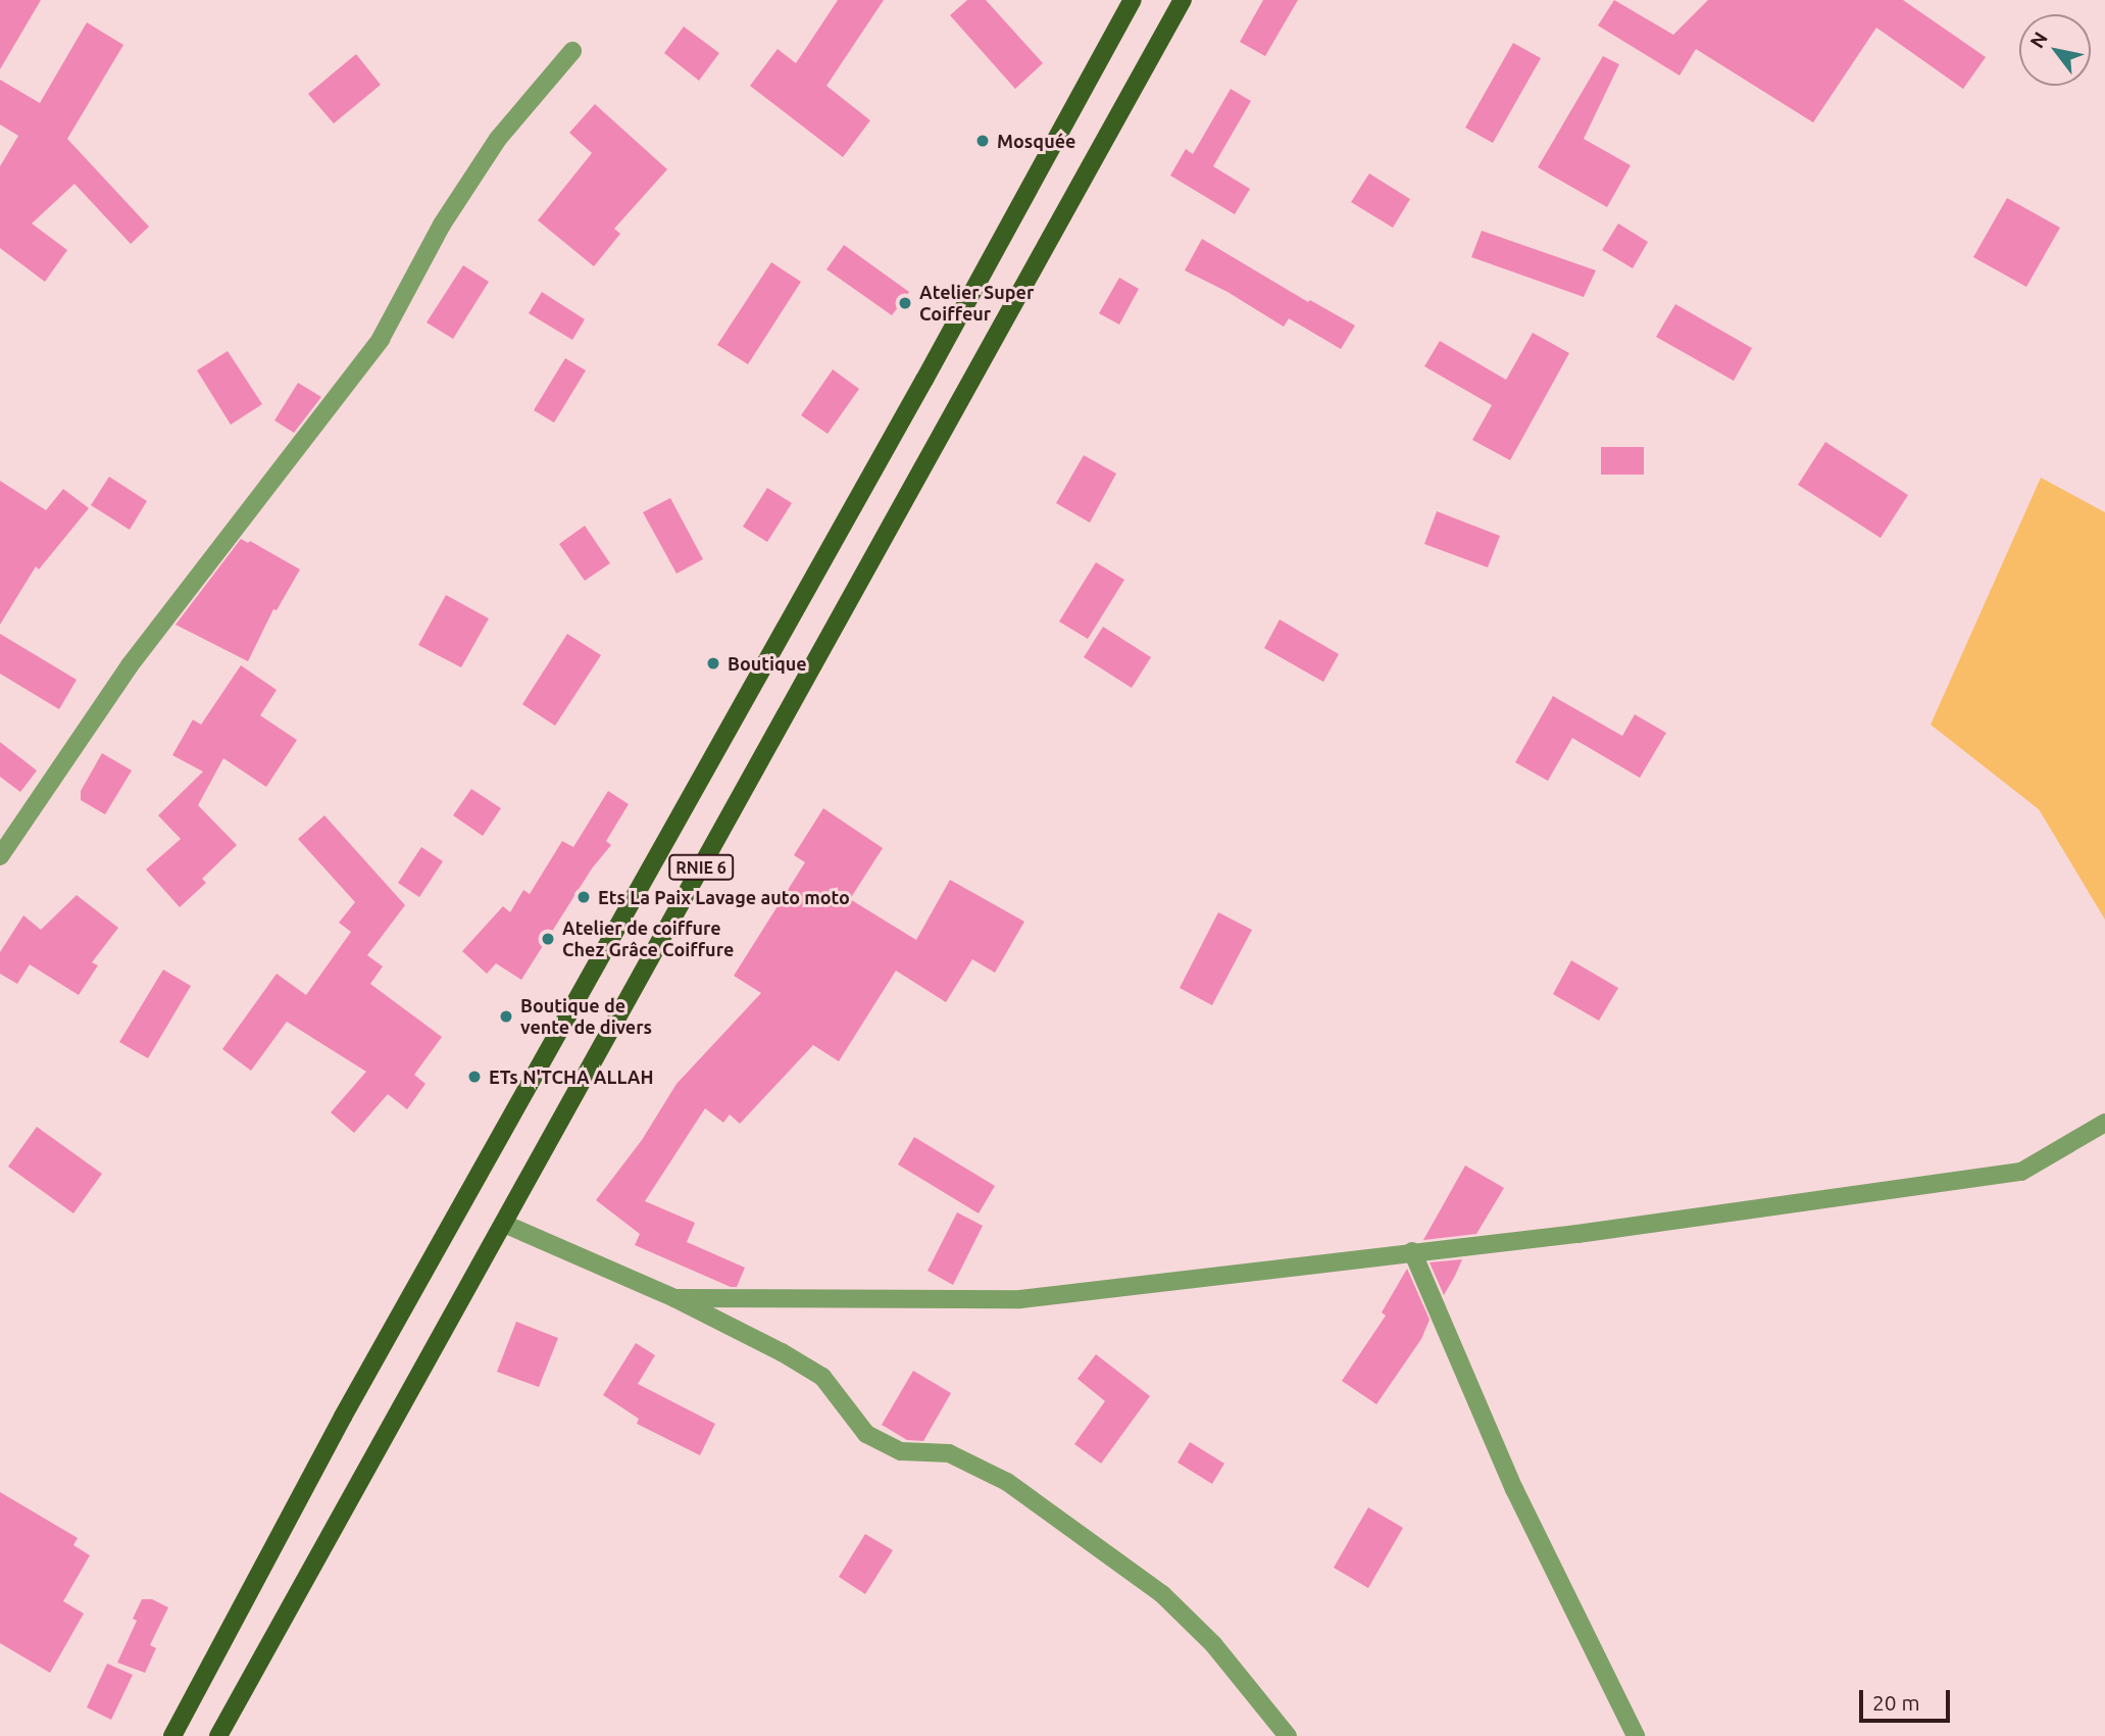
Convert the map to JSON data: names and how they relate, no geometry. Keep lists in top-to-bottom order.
{
  "streets": {
    "main road": ["RNIE 6"]
  },
  "places": [
    "Mosquée",
    "Atelier Super Coiffeur",
    "Boutique",
    "Ets La Paix Lavage auto moto",
    "Atelier de coiffure Chez Grâce Coiffure",
    "Boutique de vente de divers",
    "ETs N'TCHA ALLAH"
  ],
  "scale_bar": "20 m",
  "north": "top left"
}
